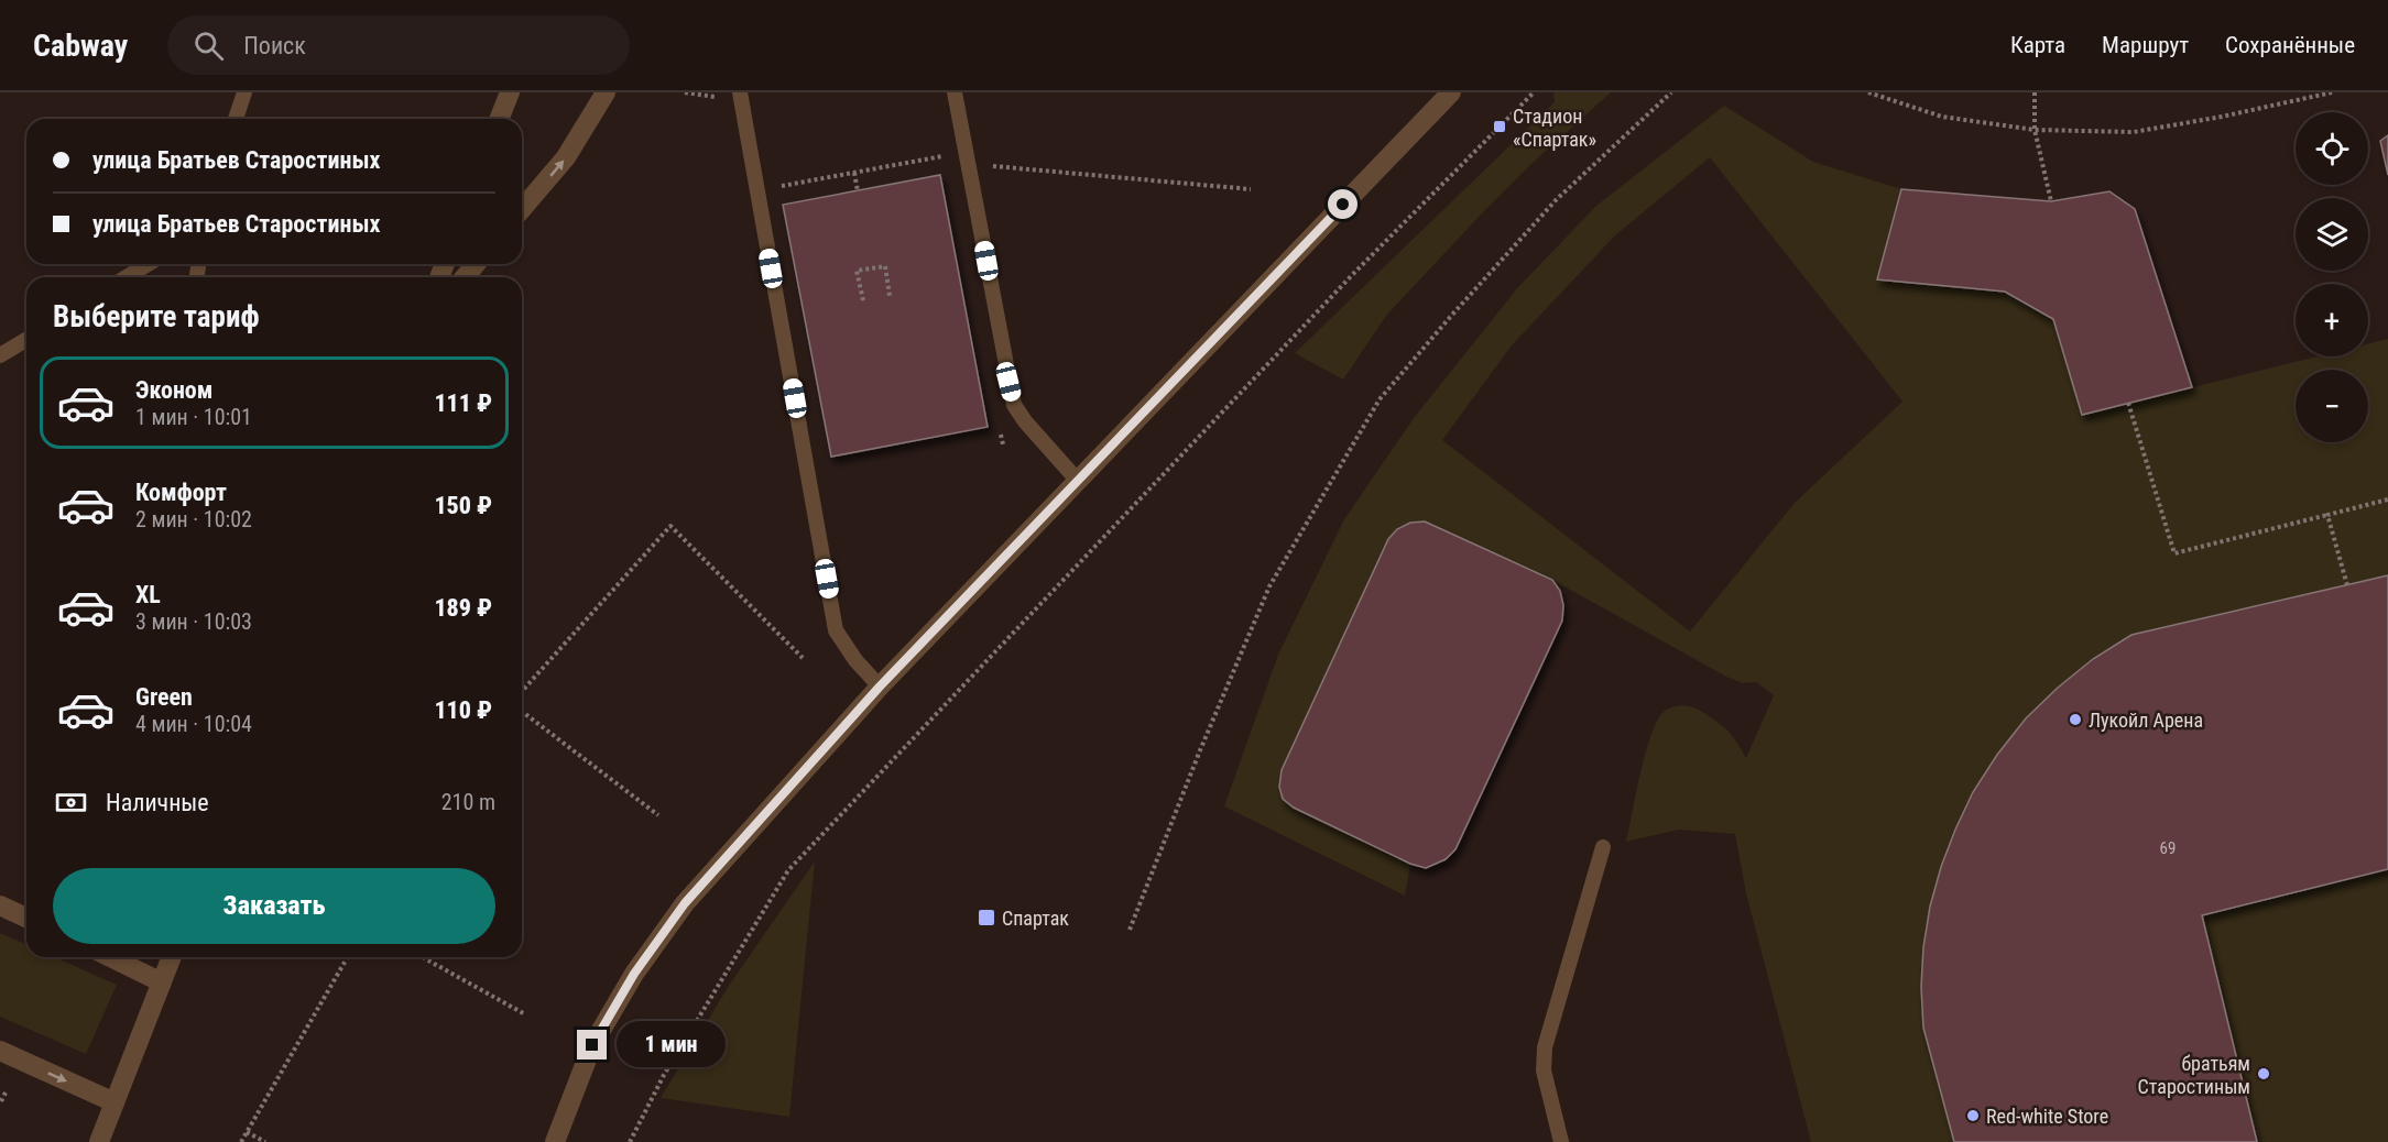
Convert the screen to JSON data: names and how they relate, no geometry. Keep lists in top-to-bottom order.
{
  "places": {
    "transit": ["Стадион «Спартак»", "Спартак"],
    "other": ["Лукойл Арена", "братьям Старостиным", "Red-white Store"]
  },
  "house_numbers": ["69"],
  "page": {
    "header": "Cabway",
    "search": "Поиск",
    "nav": ["Карта", "Маршрут", "Сохранённые"],
    "map_buttons": ["+", "−"],
    "banner": ["улица Братьев Старостиных", "улица Братьев Старостиных"],
    "heading": "Выберите тариф",
    "list": [
      {
        "name": "Эконом",
        "note": "1 мин · 10:01",
        "value": "111 ₽"
      },
      {
        "name": "Комфорт",
        "note": "2 мин · 10:02",
        "value": "150 ₽"
      },
      {
        "name": "XL",
        "note": "3 мин · 10:03",
        "value": "189 ₽"
      },
      {
        "name": "Green",
        "note": "4 мин · 10:04",
        "value": "110 ₽"
      }
    ],
    "pay": ["Наличные", "210 m"],
    "buttons": "Заказать",
    "bubble": "1 мин"
  }
}
